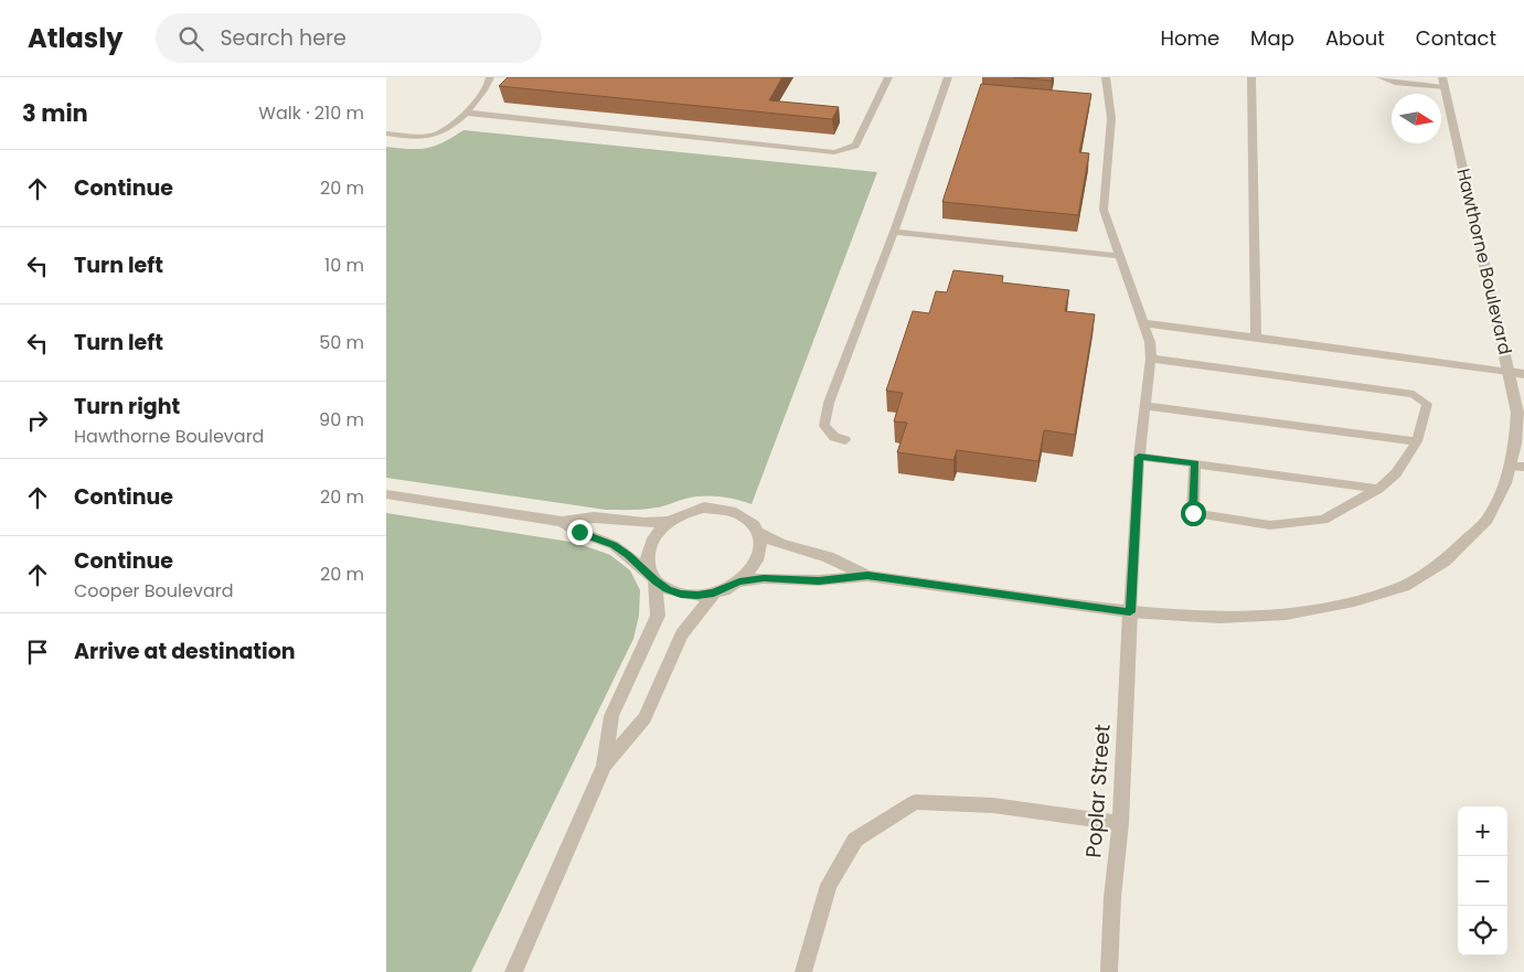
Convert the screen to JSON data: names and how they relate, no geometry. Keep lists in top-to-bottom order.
{
  "streets": {
    "street": ["Hawthorne Boulevard", "Poplar Street"]
  },
  "crossings": [
    ["Hawthorne Boulevard", "Poplar Street"]
  ],
  "north": "right",
  "page": {
    "header": "Atlasly",
    "search": "Search here",
    "nav": [
      "Home",
      "Map",
      "About",
      "Contact"
    ],
    "heading": ["3 min", "Walk · 210 m"],
    "list": [
      ["Continue", "20 m"],
      ["Turn left", "10 m"],
      ["Turn left", "50 m"],
      ["Turn right", "Hawthorne Boulevard", "90 m"],
      ["Continue", "20 m"],
      ["Continue", "Cooper Boulevard", "20 m"],
      "Arrive at destination"
    ],
    "map_buttons": ["+", "−"]
  }
}
